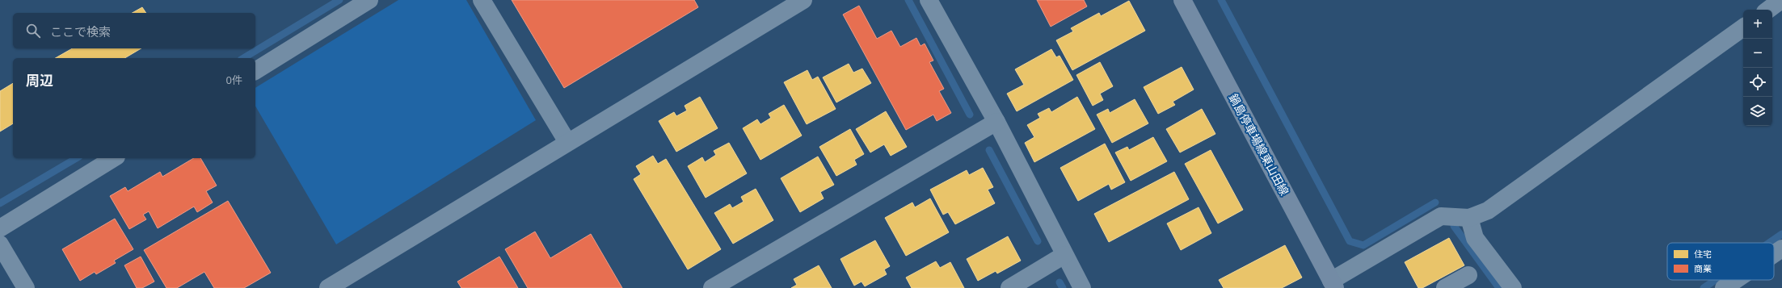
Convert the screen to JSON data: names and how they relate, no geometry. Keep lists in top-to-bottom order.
{
  "streets": {
    "main road": ["鍋島停車場線東山田線"]
  },
  "legend": ["住宅", "商業"],
  "page": {
    "map_buttons": ["+", "−"],
    "search": "ここで検索",
    "heading": ["周辺", "0件"]
  }
}
